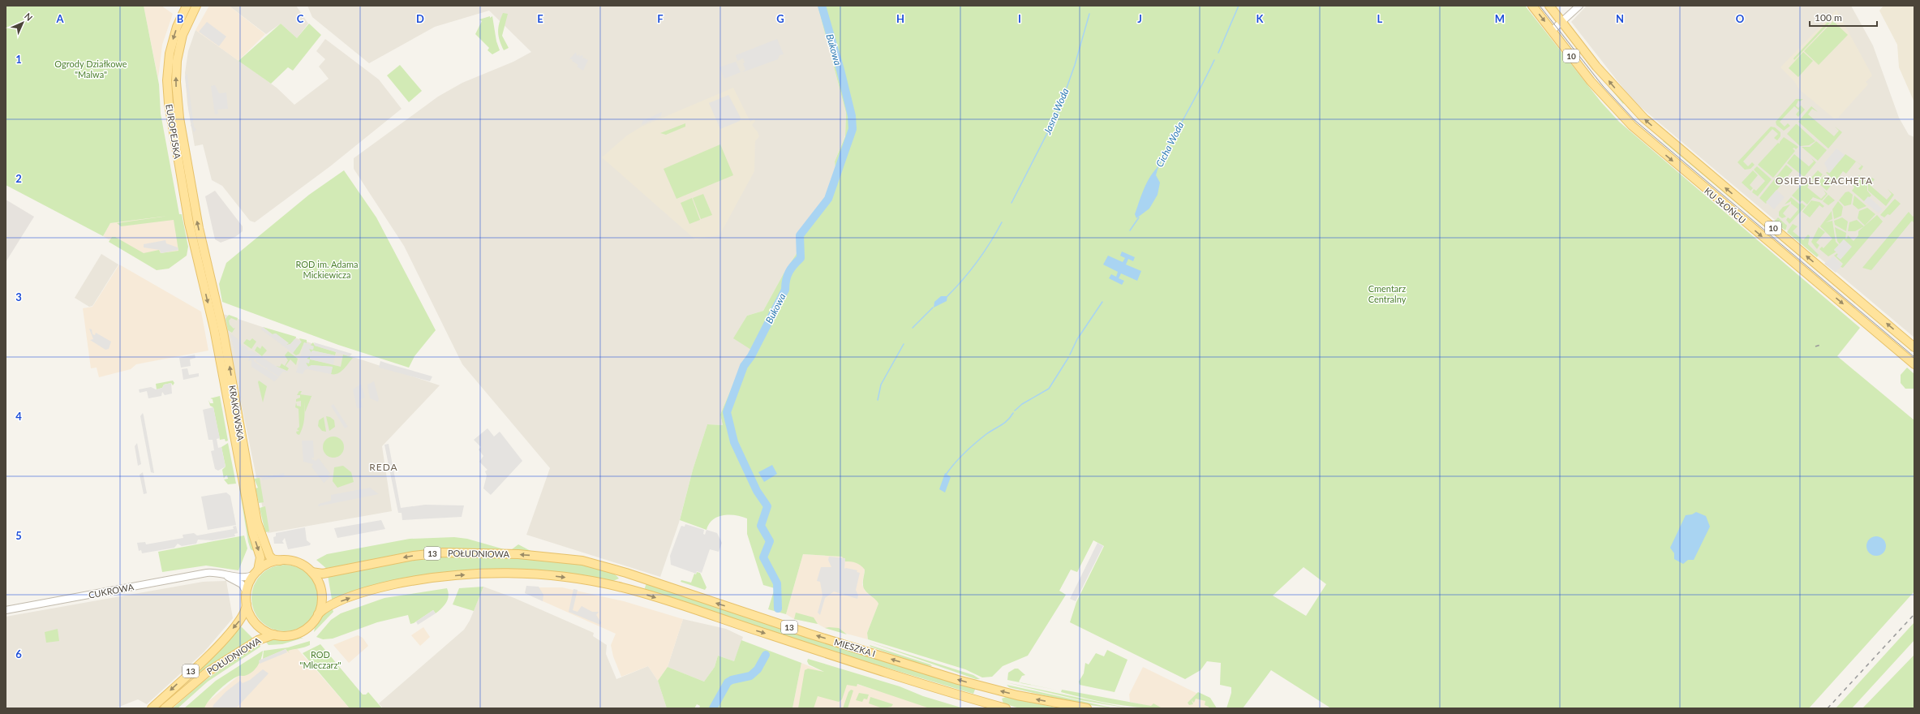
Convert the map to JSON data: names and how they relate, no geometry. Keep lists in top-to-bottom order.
{
  "streets": {
    "main road": [
      "10",
      "EUROPEJSKA",
      "KU SŁOŃCU",
      "KRAKOWSKA",
      "13",
      "POŁUDNIOWA",
      "MIESZKA I"
    ],
    "street": ["CUKROWA"]
  },
  "crossings": [
    ["EUROPEJSKA", "KRAKOWSKA"],
    ["KRAKOWSKA", "13"],
    ["KRAKOWSKA", "POŁUDNIOWA"],
    ["KRAKOWSKA", "CUKROWA"],
    ["13", "POŁUDNIOWA"],
    ["13", "CUKROWA"],
    ["POŁUDNIOWA", "CUKROWA"],
    ["POŁUDNIOWA", "MIESZKA I"]
  ],
  "districts": ["OSIEDLE ZACHĘTA", "REDA"],
  "water": ["Bukowa", "Jasna Woda", "Cicha Woda"],
  "parks": [
    "Ogrody Działkowe \"Malwa\"",
    "ROD im. Adama Mickiewicza",
    "Cmentarz Centralny",
    "ROD \"Mleczarz\""
  ],
  "scale_bar": "100 m",
  "north": "top right",
  "grid": {
    "columns": [
      "A",
      "B",
      "C",
      "D",
      "E",
      "F",
      "G",
      "H",
      "I",
      "J",
      "K",
      "L",
      "M",
      "N",
      "O"
    ],
    "rows": [
      "1",
      "2",
      "3",
      "4",
      "5",
      "6"
    ]
  }
}
